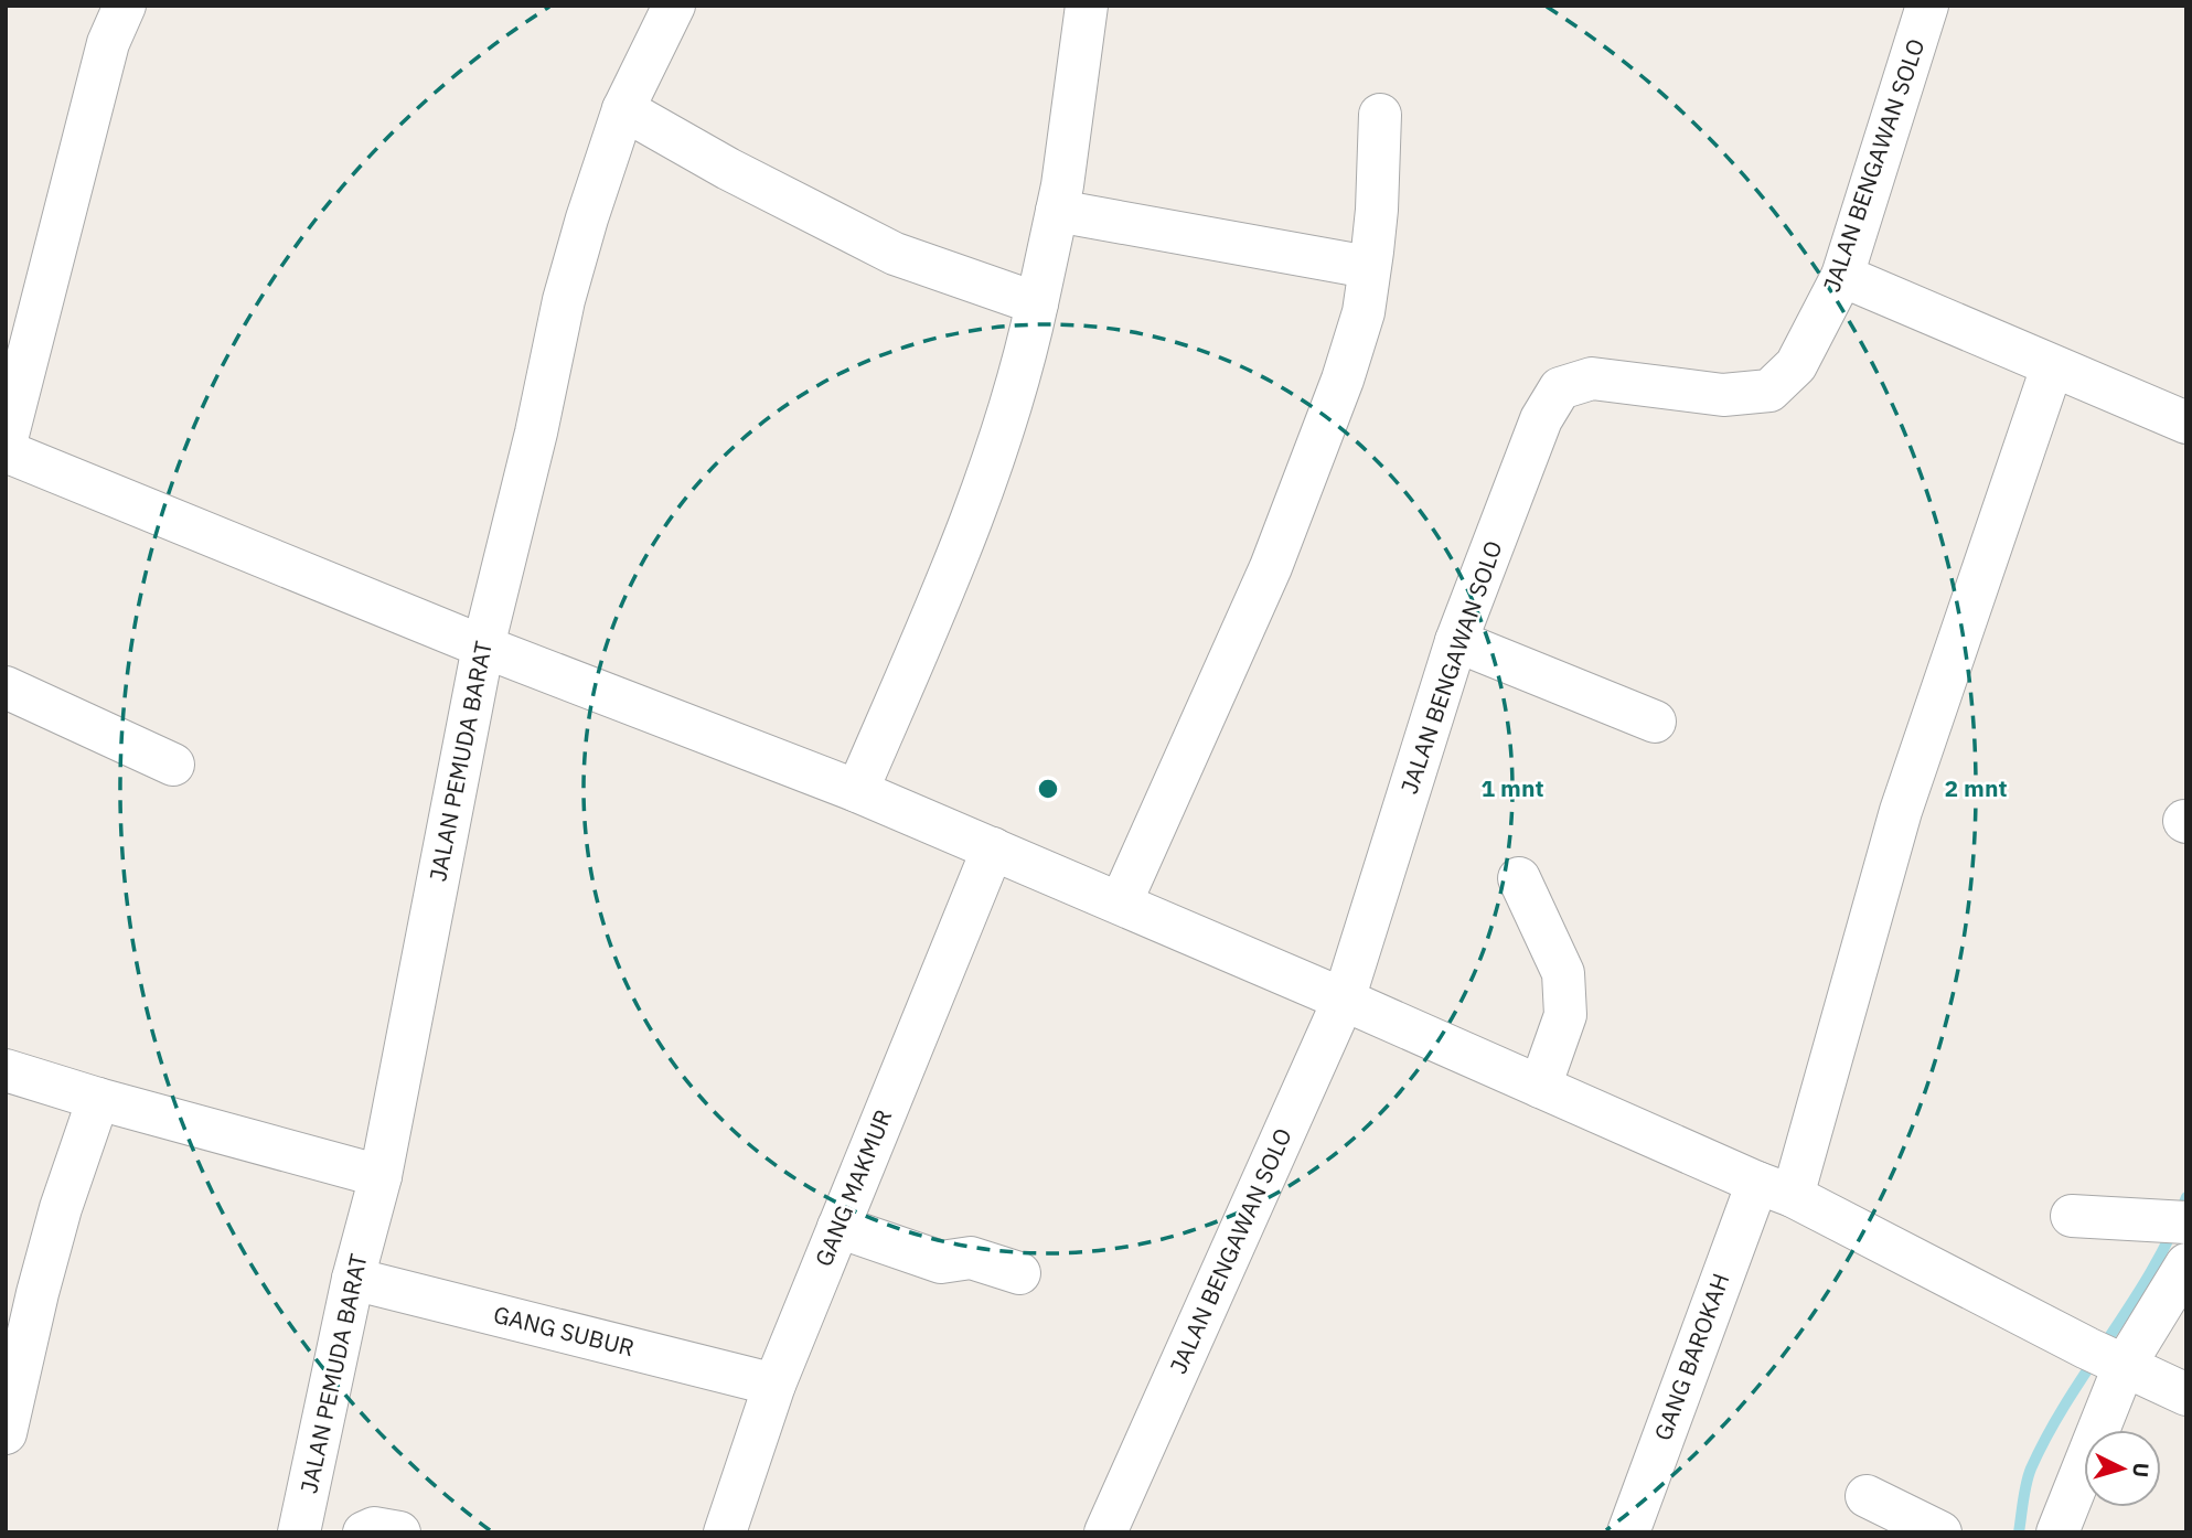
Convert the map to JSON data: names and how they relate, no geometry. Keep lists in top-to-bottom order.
{
  "streets": {
    "street": [
      "JALAN BENGAWAN SOLO",
      "JALAN PEMUDA BARAT",
      "GANG MAKMUR",
      "GANG SUBUR",
      "GANG BAROKAH"
    ]
  },
  "crossings": [
    ["JALAN PEMUDA BARAT", "GANG SUBUR"],
    ["GANG MAKMUR", "GANG SUBUR"]
  ],
  "north": "right",
  "rings": ["1 mnt", "2 mnt"]
}
